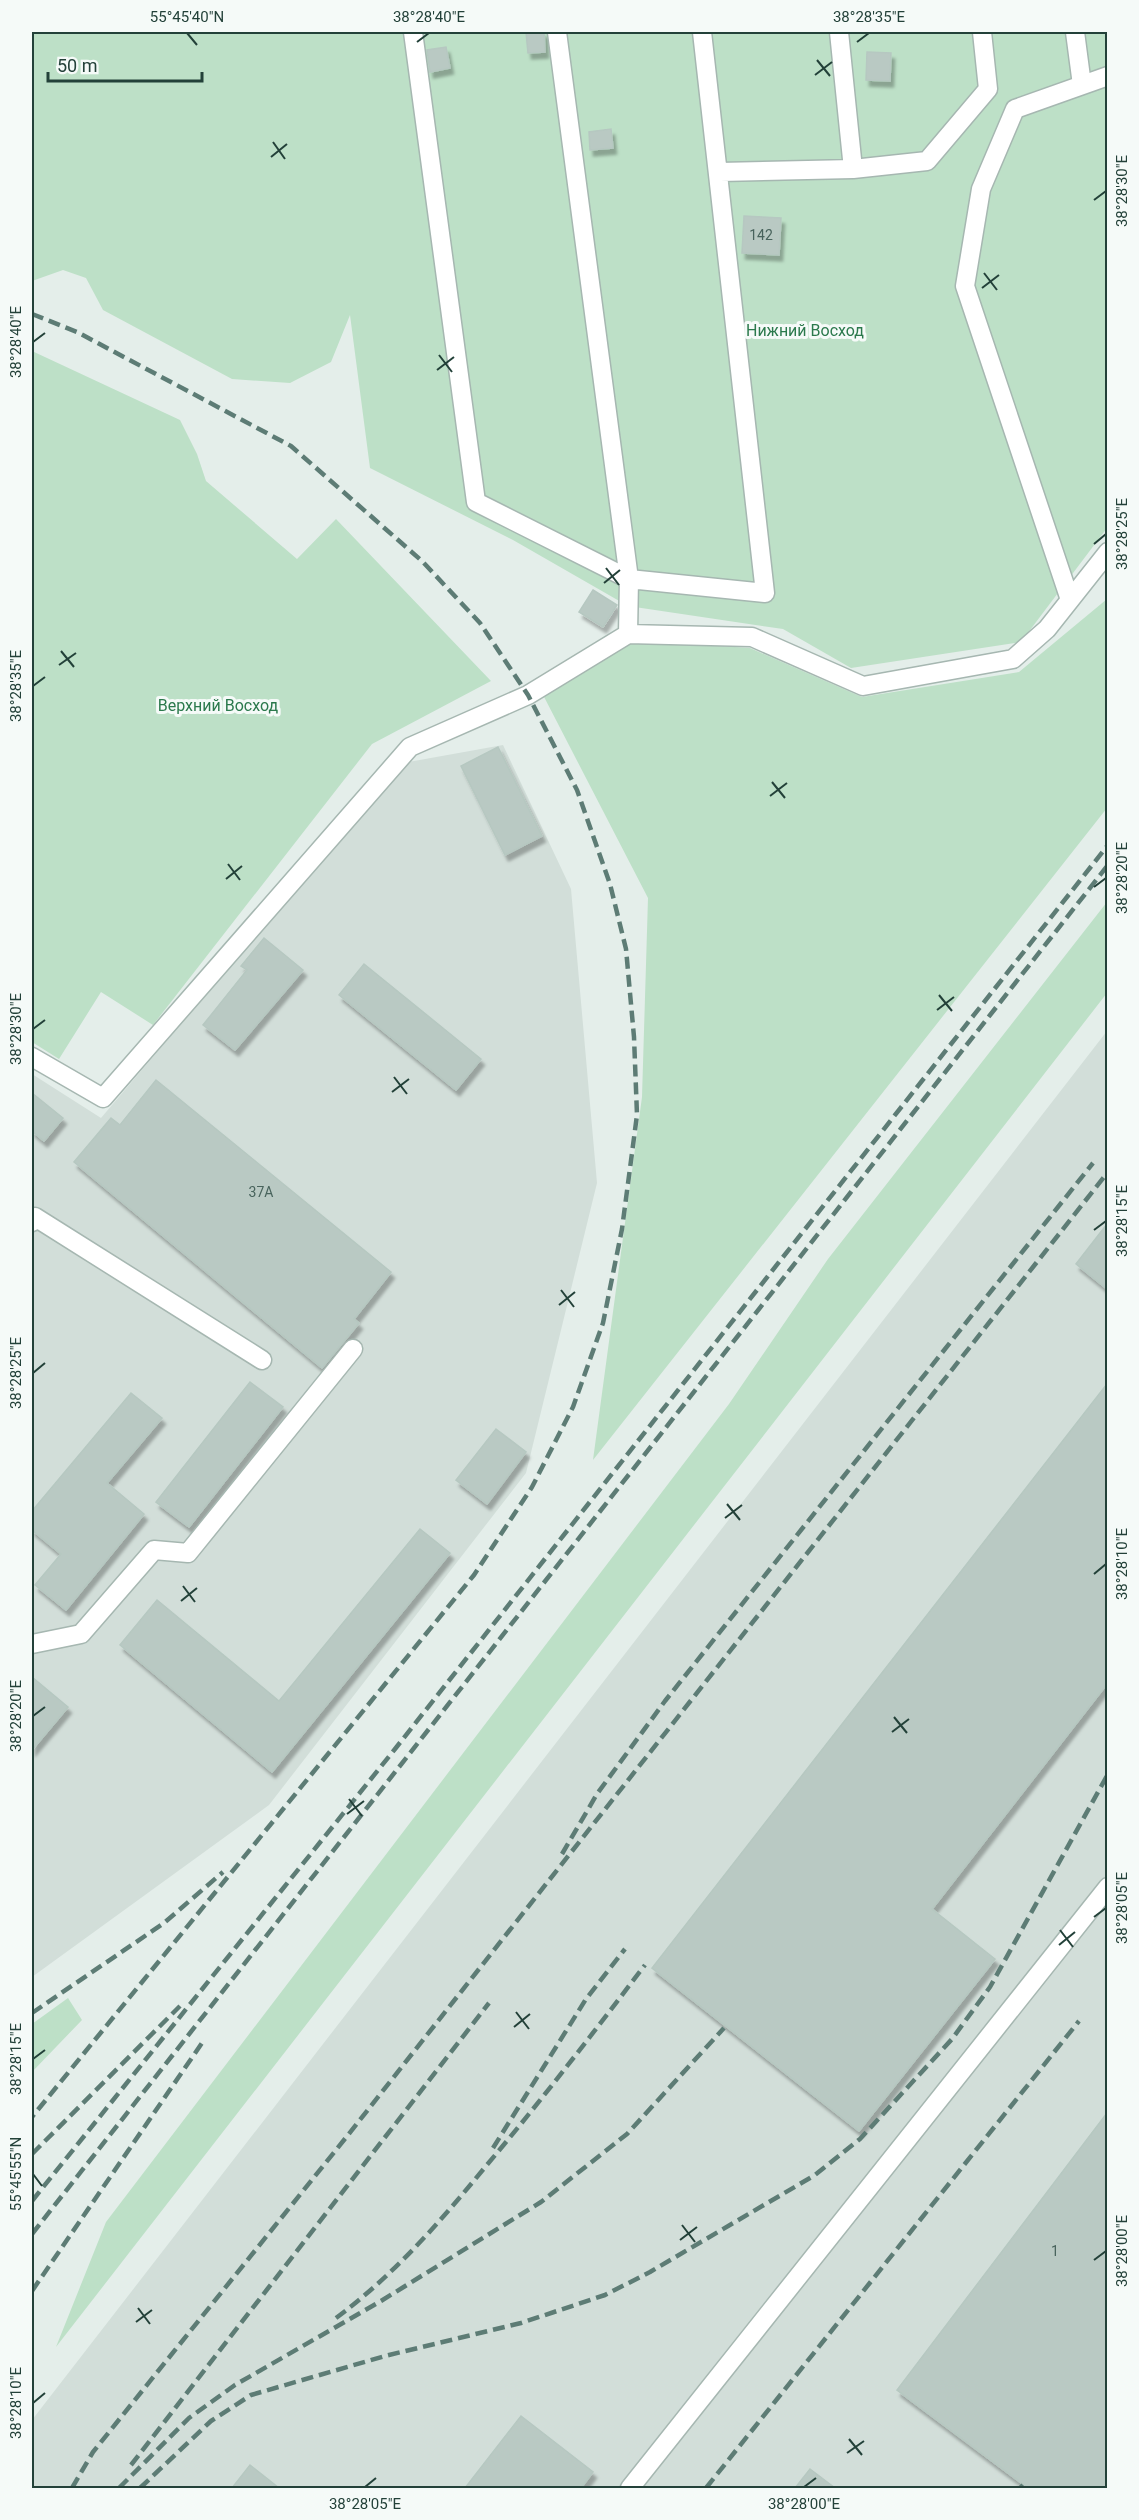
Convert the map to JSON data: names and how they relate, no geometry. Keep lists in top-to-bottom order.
{
  "parks": ["Нижний Восход", "Верхний Восход"],
  "house_numbers": ["142", "37А", "1"],
  "scale_bar": "50 m",
  "coordinates": [
    "55°45'40\"N",
    "38°28'40\"E",
    "38°28'35\"E",
    "38°28'30\"E",
    "38°28'25\"E",
    "38°28'20\"E",
    "38°28'15\"E",
    "38°28'10\"E",
    "38°28'05\"E",
    "55°45'55\"N",
    "38°28'00\"E"
  ]
}
